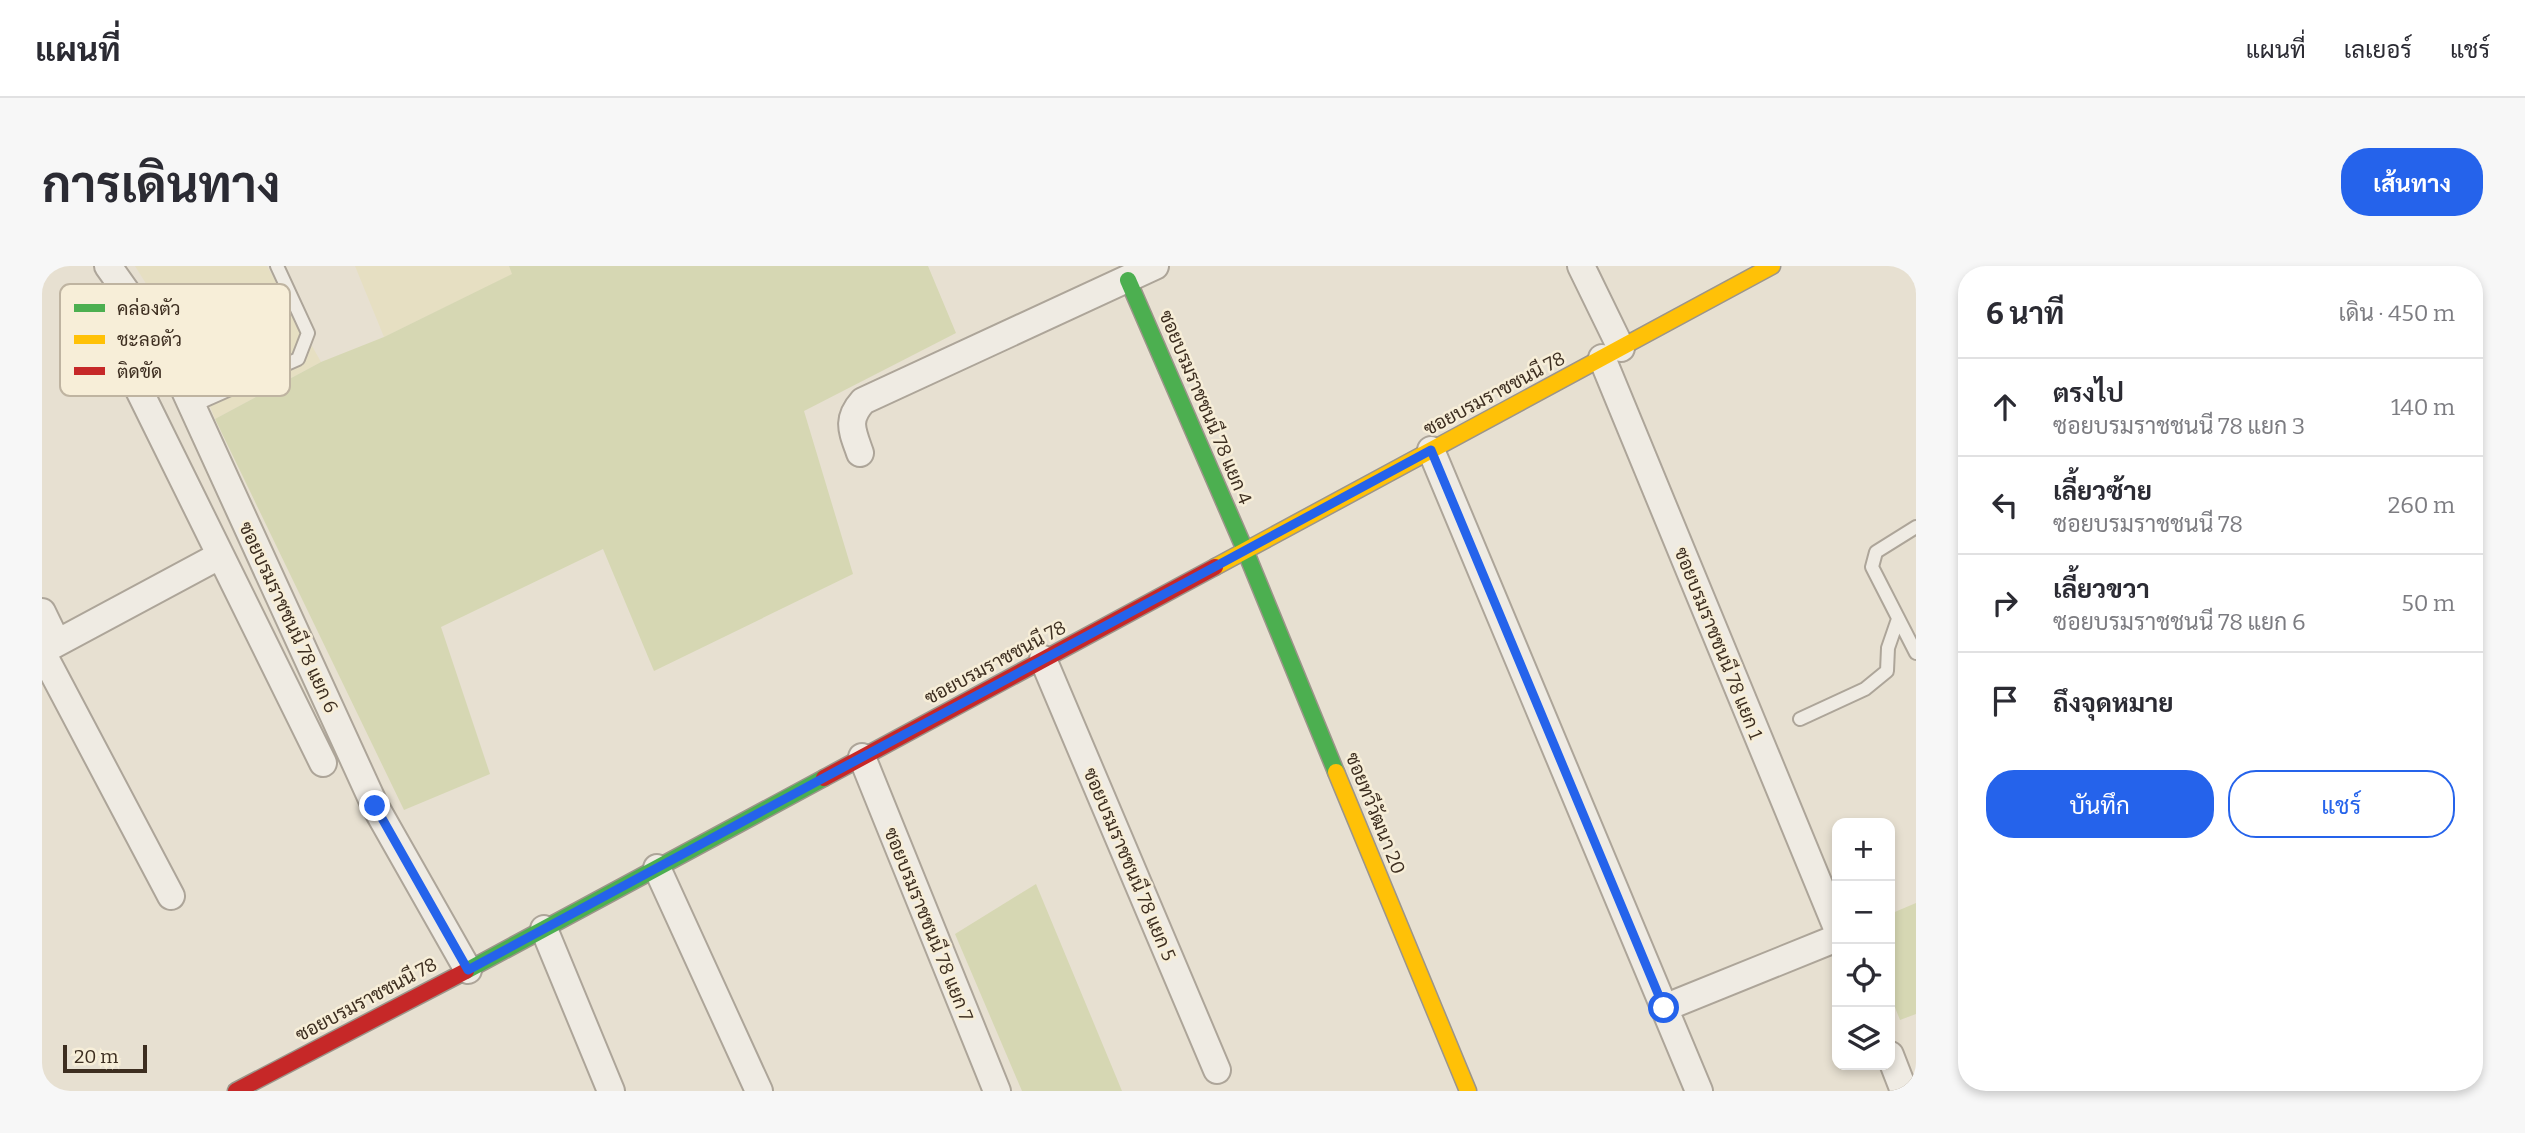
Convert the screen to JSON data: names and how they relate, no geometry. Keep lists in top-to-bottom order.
{
  "streets": {
    "street": [
      "ซอยบรมราชชนนี 78",
      "ซอยบรมราชชนนี 78 แยก 4",
      "ซอยบรมราชชนนี 78 แยก 6",
      "ซอยบรมราชชนนี 78 แยก 1",
      "ซอยทวีวัฒนา 20",
      "ซอยบรมราชชนนี 78 แยก 5",
      "ซอยบรมราชชนนี 78 แยก 7"
    ]
  },
  "crossings": [
    ["ซอยบรมราชชนนี 78", "ซอยบรมราชชนนี 78 แยก 4"],
    ["ซอยบรมราชชนนี 78", "ซอยบรมราชชนนี 78 แยก 6"],
    ["ซอยบรมราชชนนี 78", "ซอยบรมราชชนนี 78 แยก 1"],
    ["ซอยบรมราชชนนี 78", "ซอยทวีวัฒนา 20"],
    ["ซอยบรมราชชนนี 78", "ซอยบรมราชชนนี 78 แยก 5"],
    ["ซอยบรมราชชนนี 78", "ซอยบรมราชชนนี 78 แยก 7"],
    ["ซอยบรมราชชนนี 78 แยก 4", "ซอยทวีวัฒนา 20"]
  ],
  "legend": ["คล่องตัว", "ชะลอตัว", "ติดขัด"],
  "scale_bar": "20 m",
  "page": {
    "header": "แผนที่",
    "nav": ["แผนที่", "เลเยอร์", "แชร์"],
    "buttons": [
      "เส้นทาง",
      ["บันทึก", "แชร์"]
    ],
    "title": "การเดินทาง",
    "heading": ["6 นาที", "เดิน · 450 m"],
    "list": [
      ["ตรงไป", "ซอยบรมราชชนนี 78 แยก 3", "140 m"],
      ["เลี้ยวซ้าย", "ซอยบรมราชชนนี 78", "260 m"],
      ["เลี้ยวขวา", "ซอยบรมราชชนนี 78 แยก 6", "50 m"],
      "ถึงจุดหมาย"
    ],
    "map_buttons": ["+", "−"],
    "scale": "20 m"
  }
}
